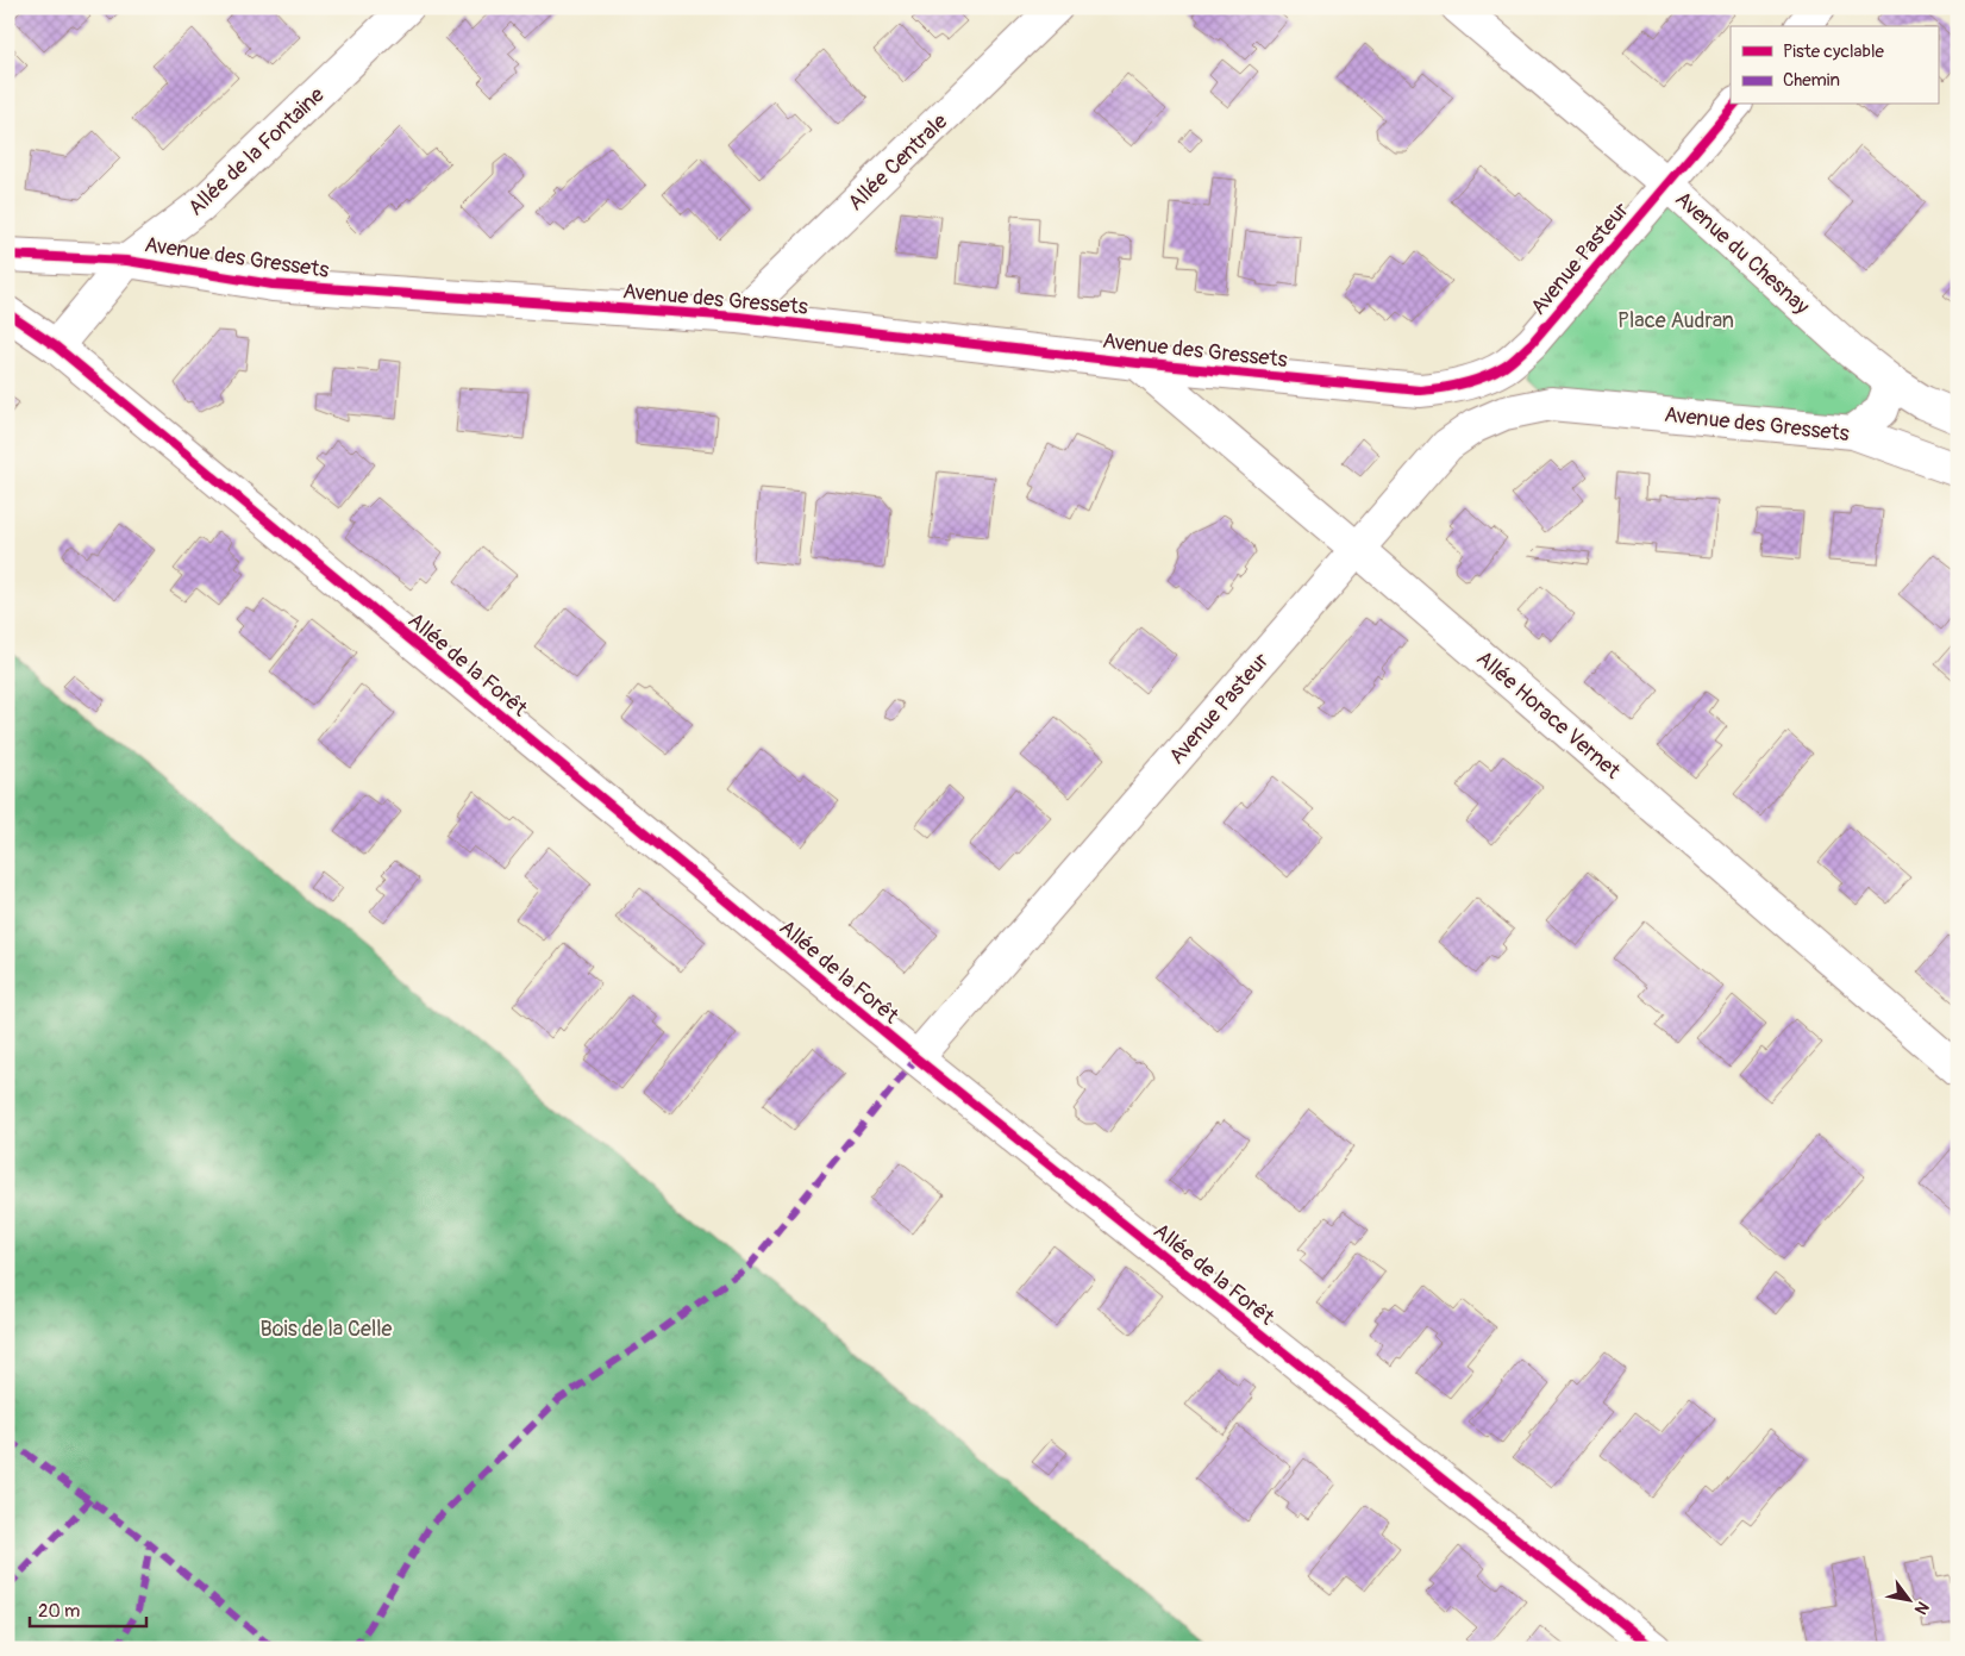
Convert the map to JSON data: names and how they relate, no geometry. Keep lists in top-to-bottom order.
{
  "streets": {
    "street": [
      "Allée de la Fontaine",
      "Allée Centrale",
      "Avenue du Chesnay",
      "Avenue des Gressets",
      "Avenue Pasteur",
      "Allée de la Forêt",
      "Allée Horace Vernet"
    ]
  },
  "crossings": [
    ["Allée de la Fontaine", "Avenue des Gressets"],
    ["Allée de la Fontaine", "Allée de la Forêt"],
    ["Allée Centrale", "Avenue des Gressets"],
    ["Avenue du Chesnay", "Avenue Pasteur"],
    ["Avenue des Gressets", "Avenue Pasteur"],
    ["Avenue des Gressets", "Allée Horace Vernet"],
    ["Avenue Pasteur", "Allée de la Forêt"],
    ["Avenue Pasteur", "Allée Horace Vernet"]
  ],
  "parks": ["Place Audran", "Bois de la Celle"],
  "legend": ["Piste cyclable", "Chemin"],
  "scale_bar": "20 m",
  "north": "bottom right"
}
